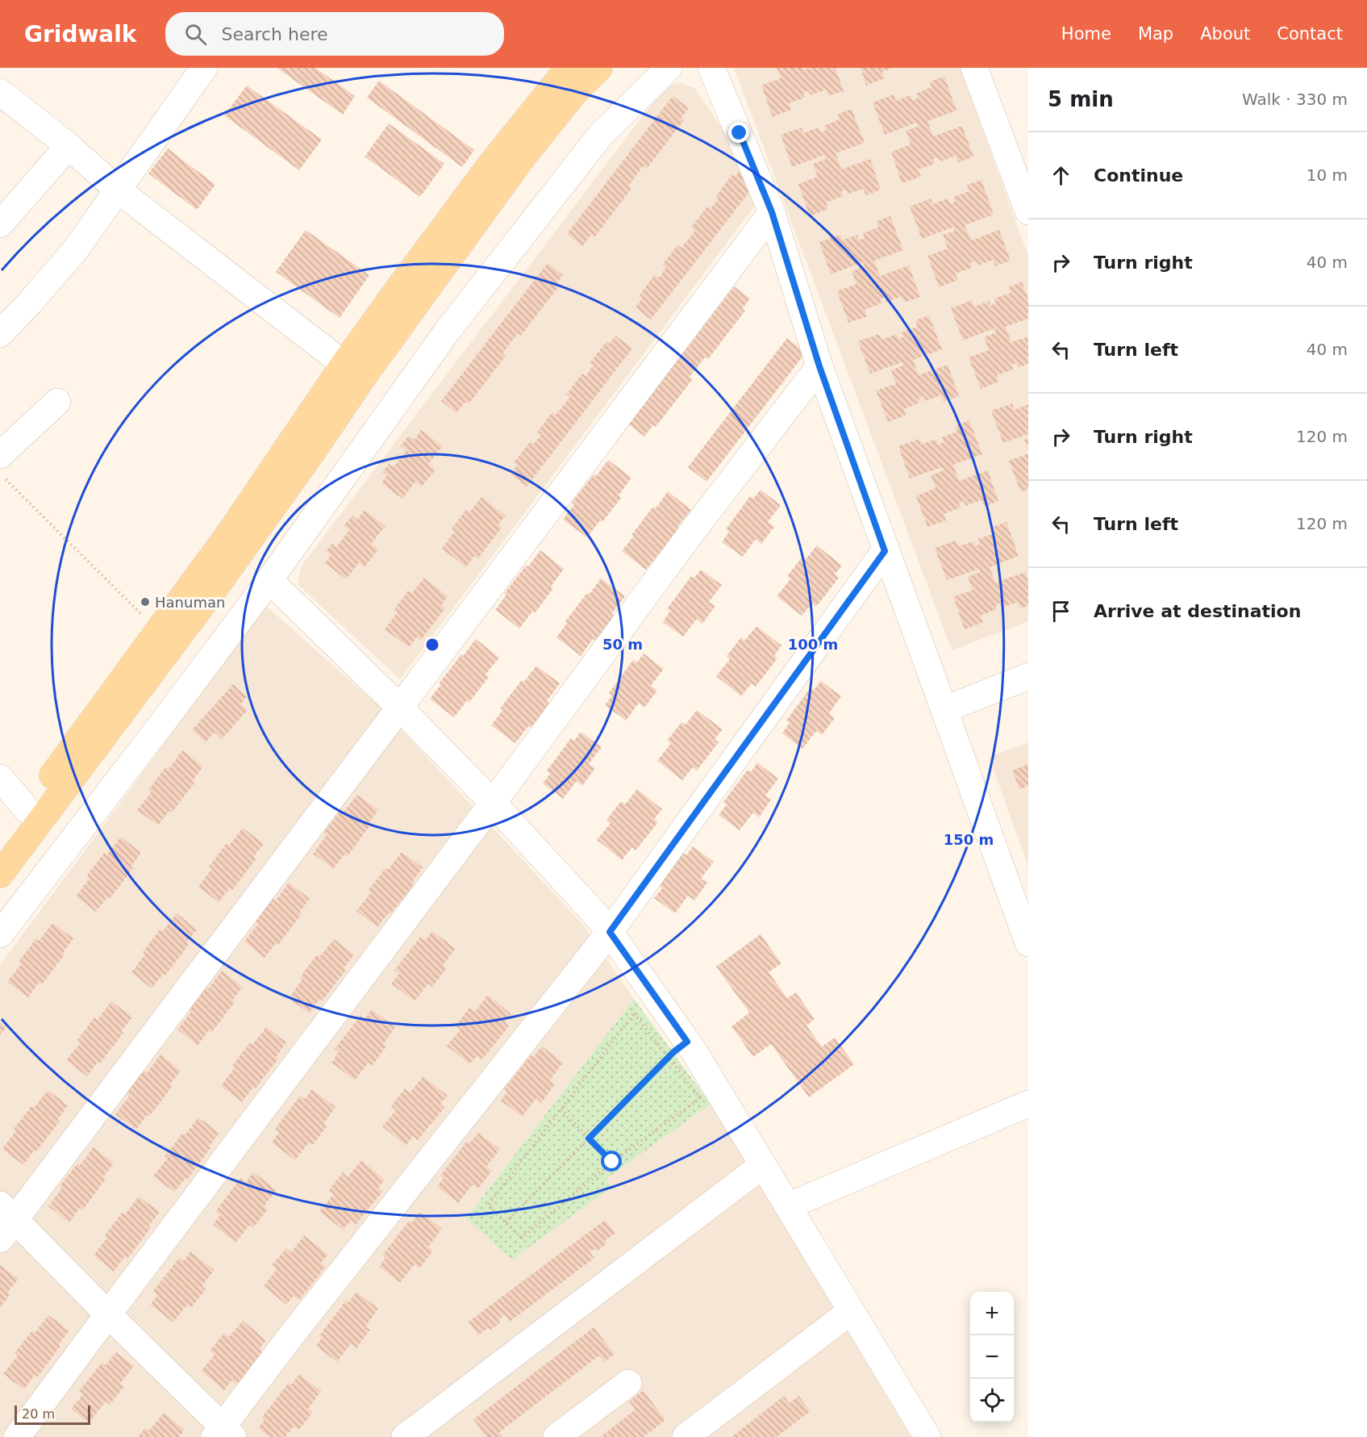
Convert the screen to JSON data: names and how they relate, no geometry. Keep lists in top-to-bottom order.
{
  "places": ["Hanuman"],
  "scale_bar": "20 m",
  "page": {
    "header": "Gridwalk",
    "search": "Search here",
    "nav": [
      "Home",
      "Map",
      "About",
      "Contact"
    ],
    "heading": ["5 min", "Walk · 330 m"],
    "list": [
      ["Continue", "10 m"],
      ["Turn right", "40 m"],
      ["Turn left", "40 m"],
      ["Turn right", "120 m"],
      ["Turn left", "120 m"],
      "Arrive at destination"
    ],
    "map_buttons": ["+", "−"],
    "scale": "20 m"
  },
  "rings": ["50 m", "100 m", "150 m"]
}
